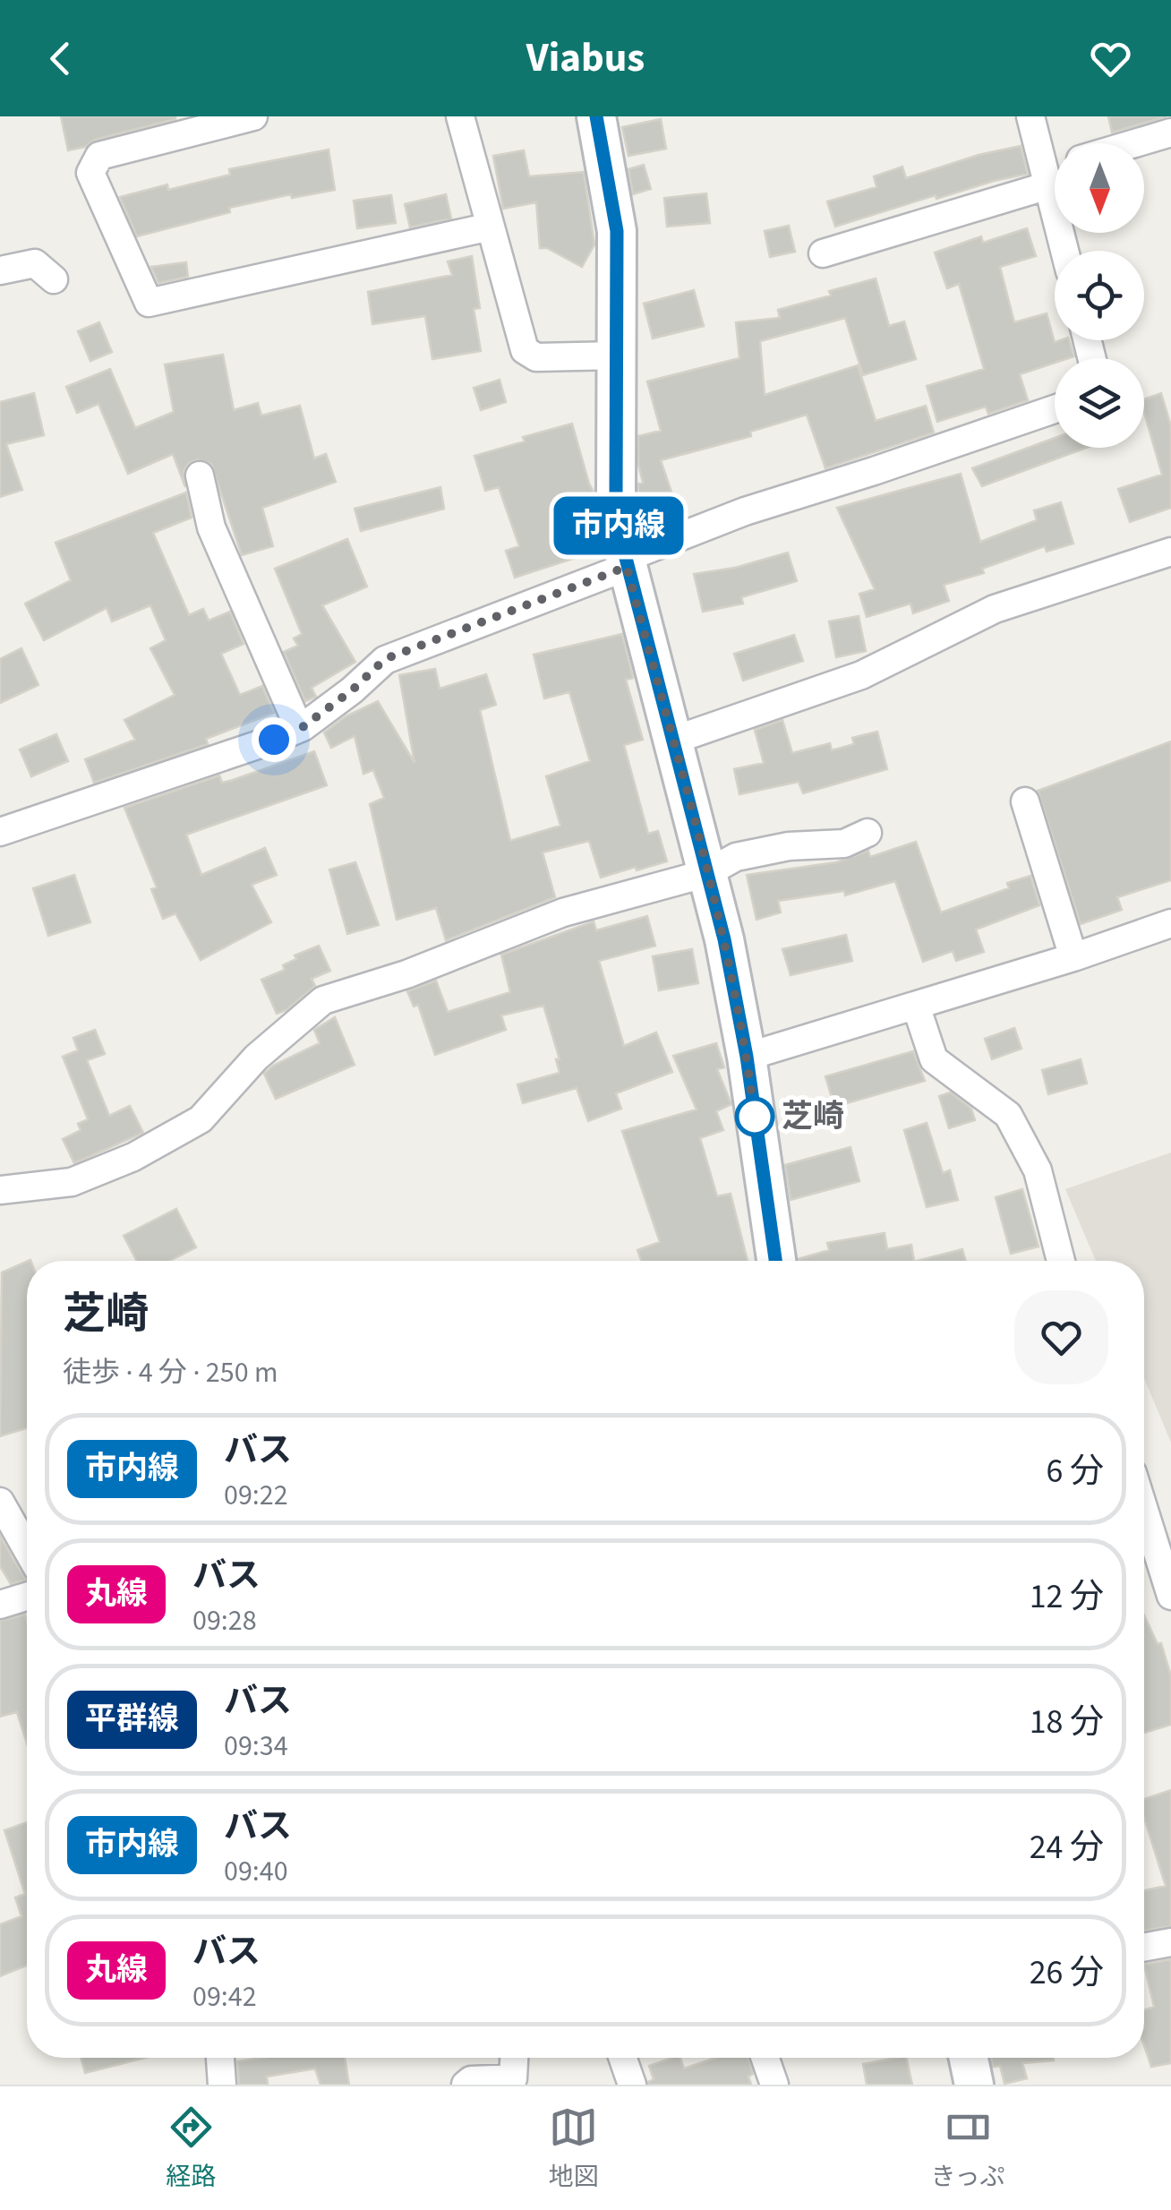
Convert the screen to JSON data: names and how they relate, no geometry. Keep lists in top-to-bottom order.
{
  "places": ["芝崎"],
  "lines": ["bus line 市内線"],
  "north": "bottom",
  "page": {
    "header": "Viabus",
    "on_map": "市内線",
    "heading": ["芝崎", "徒歩 · 4 分 · 250 m"],
    "list": [
      {
        "mark": "市内線",
        "name": "バス",
        "note": "09:22",
        "value": "6 分"
      },
      {
        "mark": "丸線",
        "name": "バス",
        "note": "09:28",
        "value": "12 分"
      },
      {
        "mark": "平群線",
        "name": "バス",
        "note": "09:34",
        "value": "18 分"
      },
      {
        "mark": "市内線",
        "name": "バス",
        "note": "09:40",
        "value": "24 分"
      },
      {
        "mark": "丸線",
        "name": "バス",
        "note": "09:42",
        "value": "26 分"
      }
    ],
    "tabs": ["経路", "地図", "きっぷ"]
  }
}
